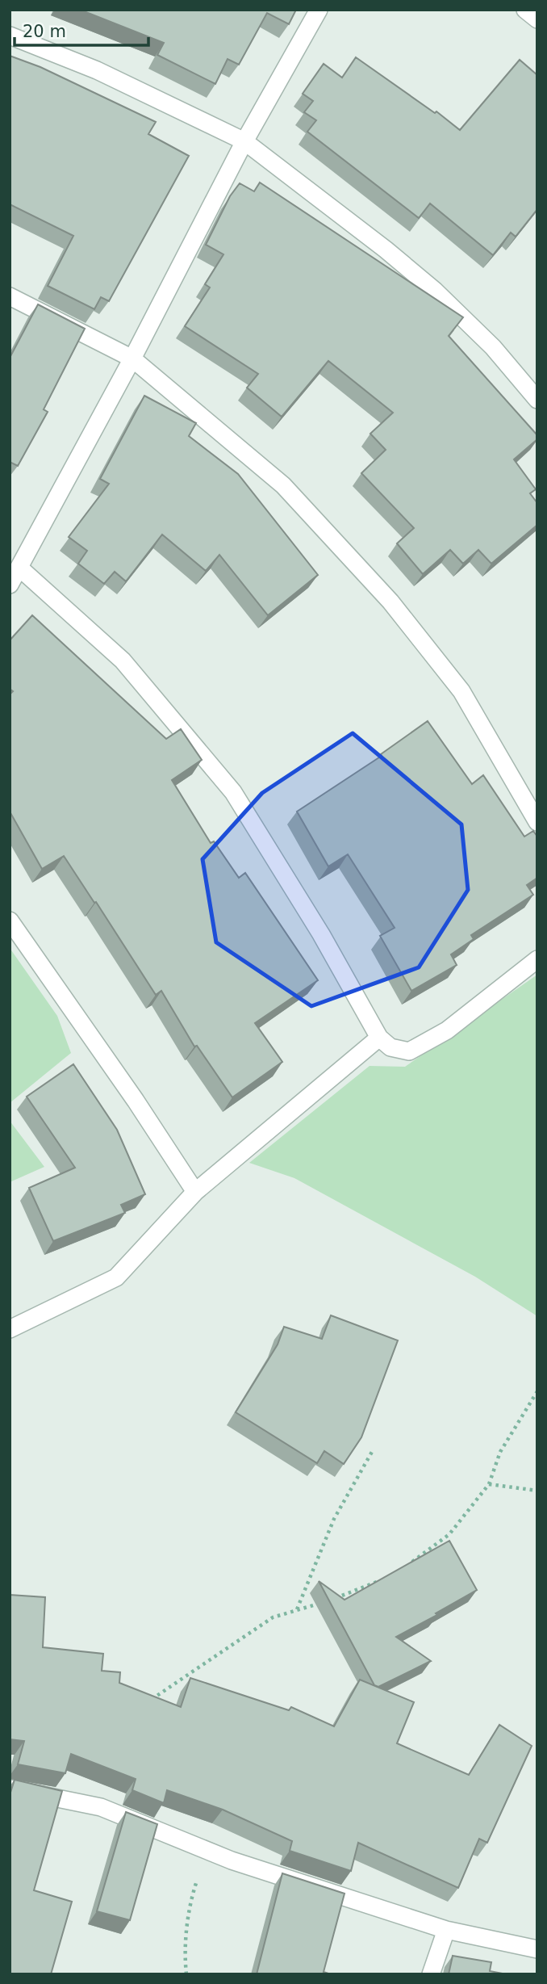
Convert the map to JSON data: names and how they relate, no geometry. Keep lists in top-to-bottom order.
{
  "scale_bar": "20 m"
}
